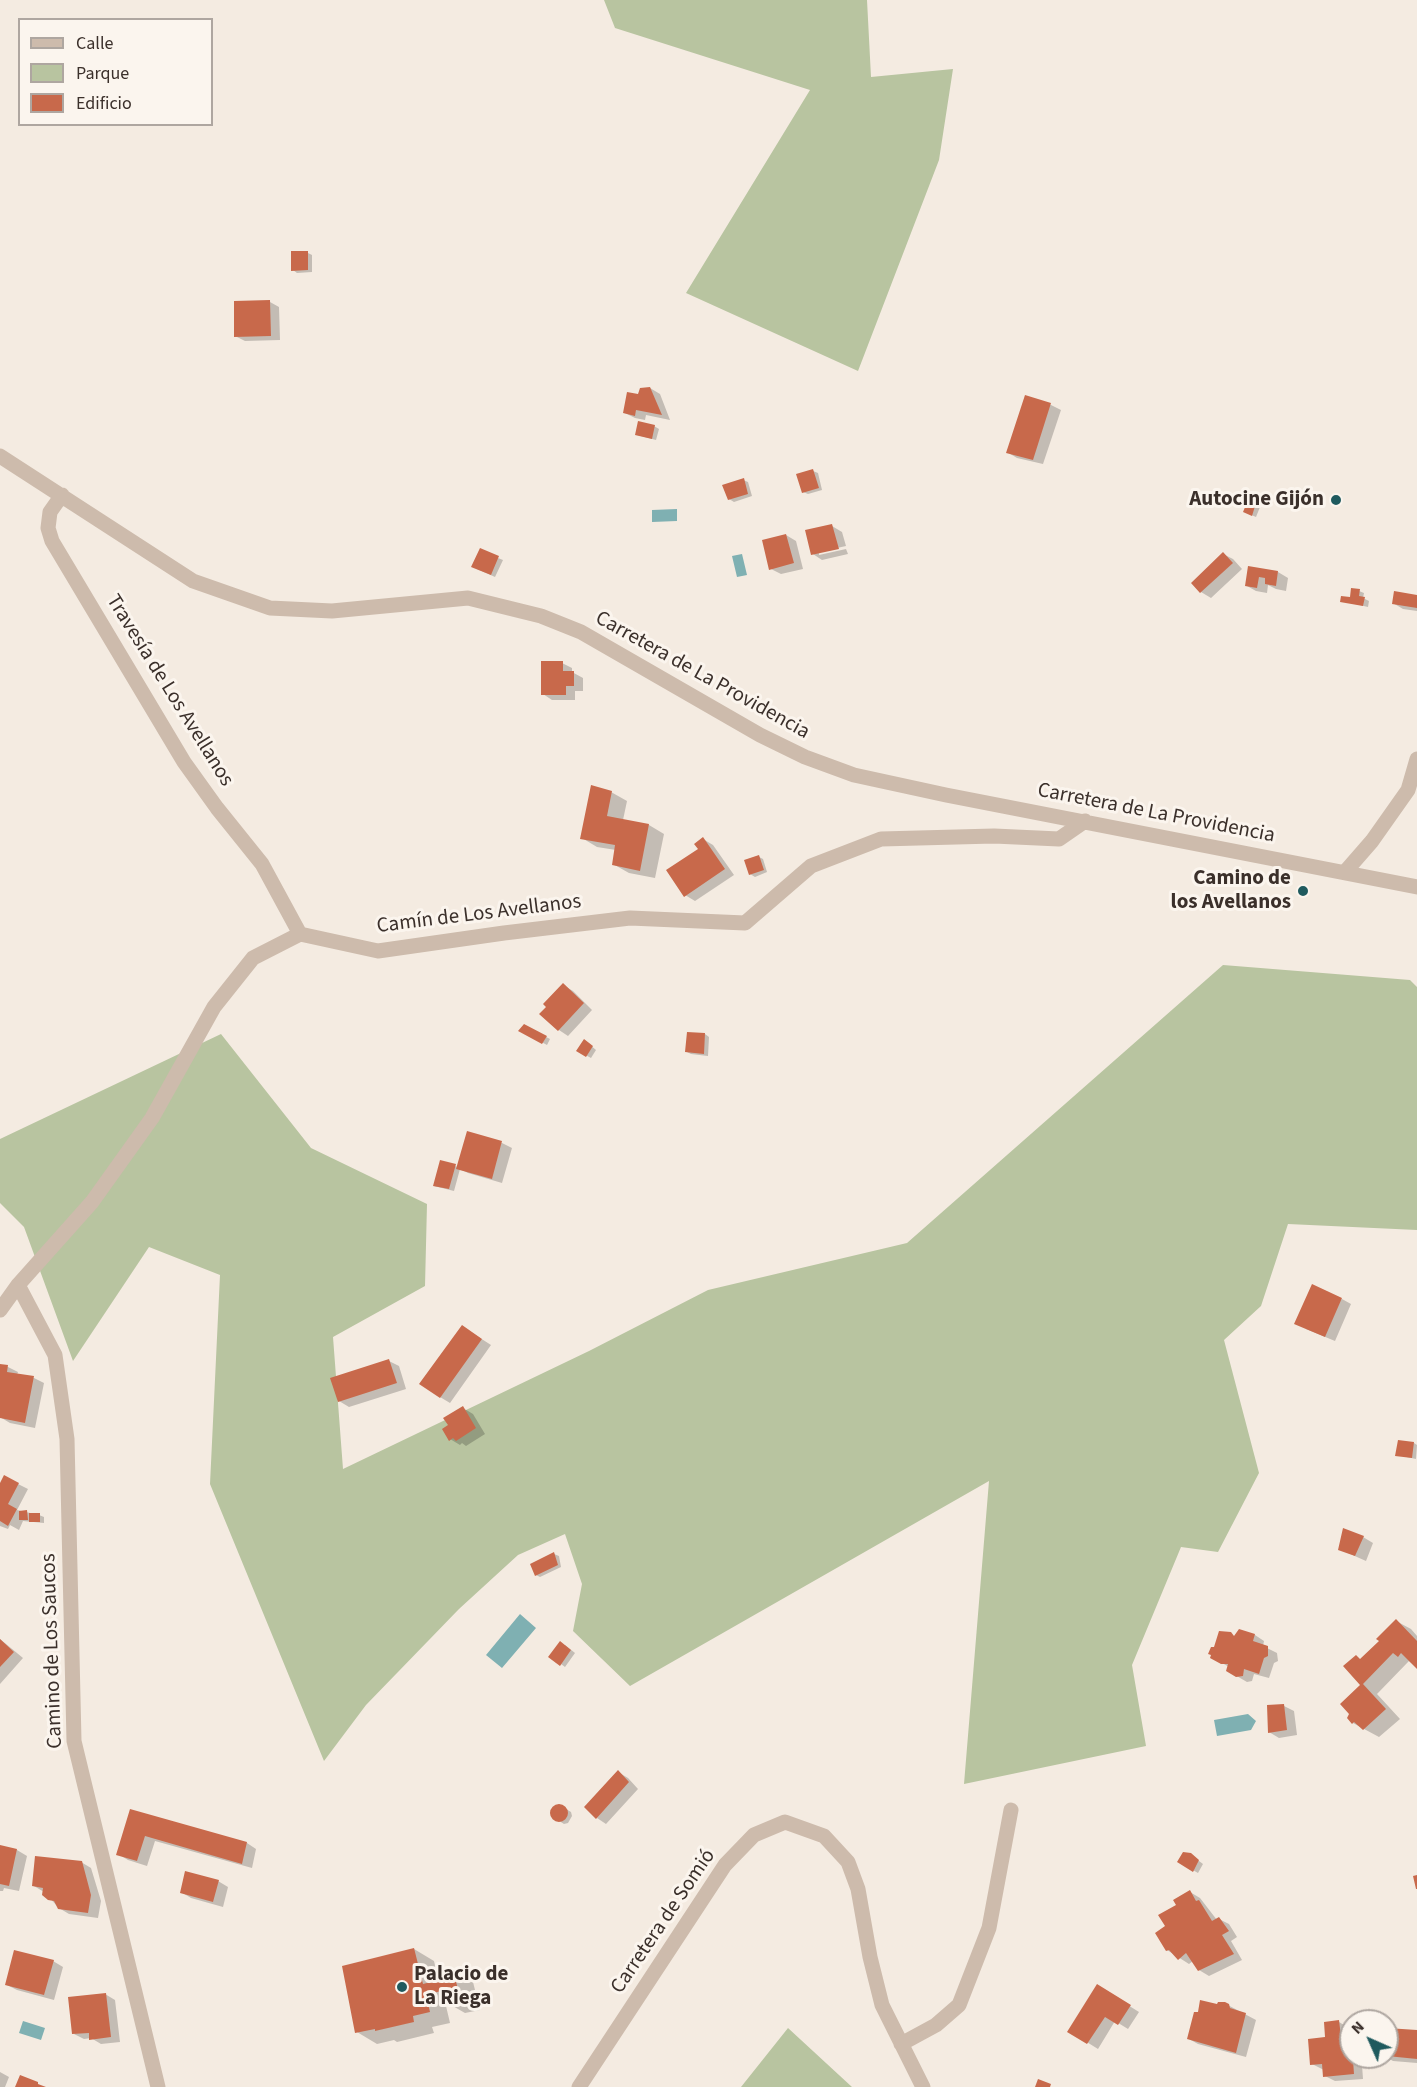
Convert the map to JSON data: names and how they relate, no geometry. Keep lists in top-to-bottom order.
{
  "streets": {
    "street": [
      "Carretera de La Providencia",
      "Travesía de Los Avellanos",
      "Camín de Los Avellanos",
      "Camino de Los Saucos",
      "Carretera de Somió"
    ]
  },
  "crossings": [
    ["Carretera de La Providencia", "Travesía de Los Avellanos"],
    ["Carretera de La Providencia", "Camín de Los Avellanos"],
    ["Travesía de Los Avellanos", "Camín de Los Avellanos"]
  ],
  "places": ["Autocine Gijón", "Camino de los Avellanos", "Palacio de La Riega"],
  "legend": ["Calle", "Parque", "Edificio"],
  "north": "top left"
}
